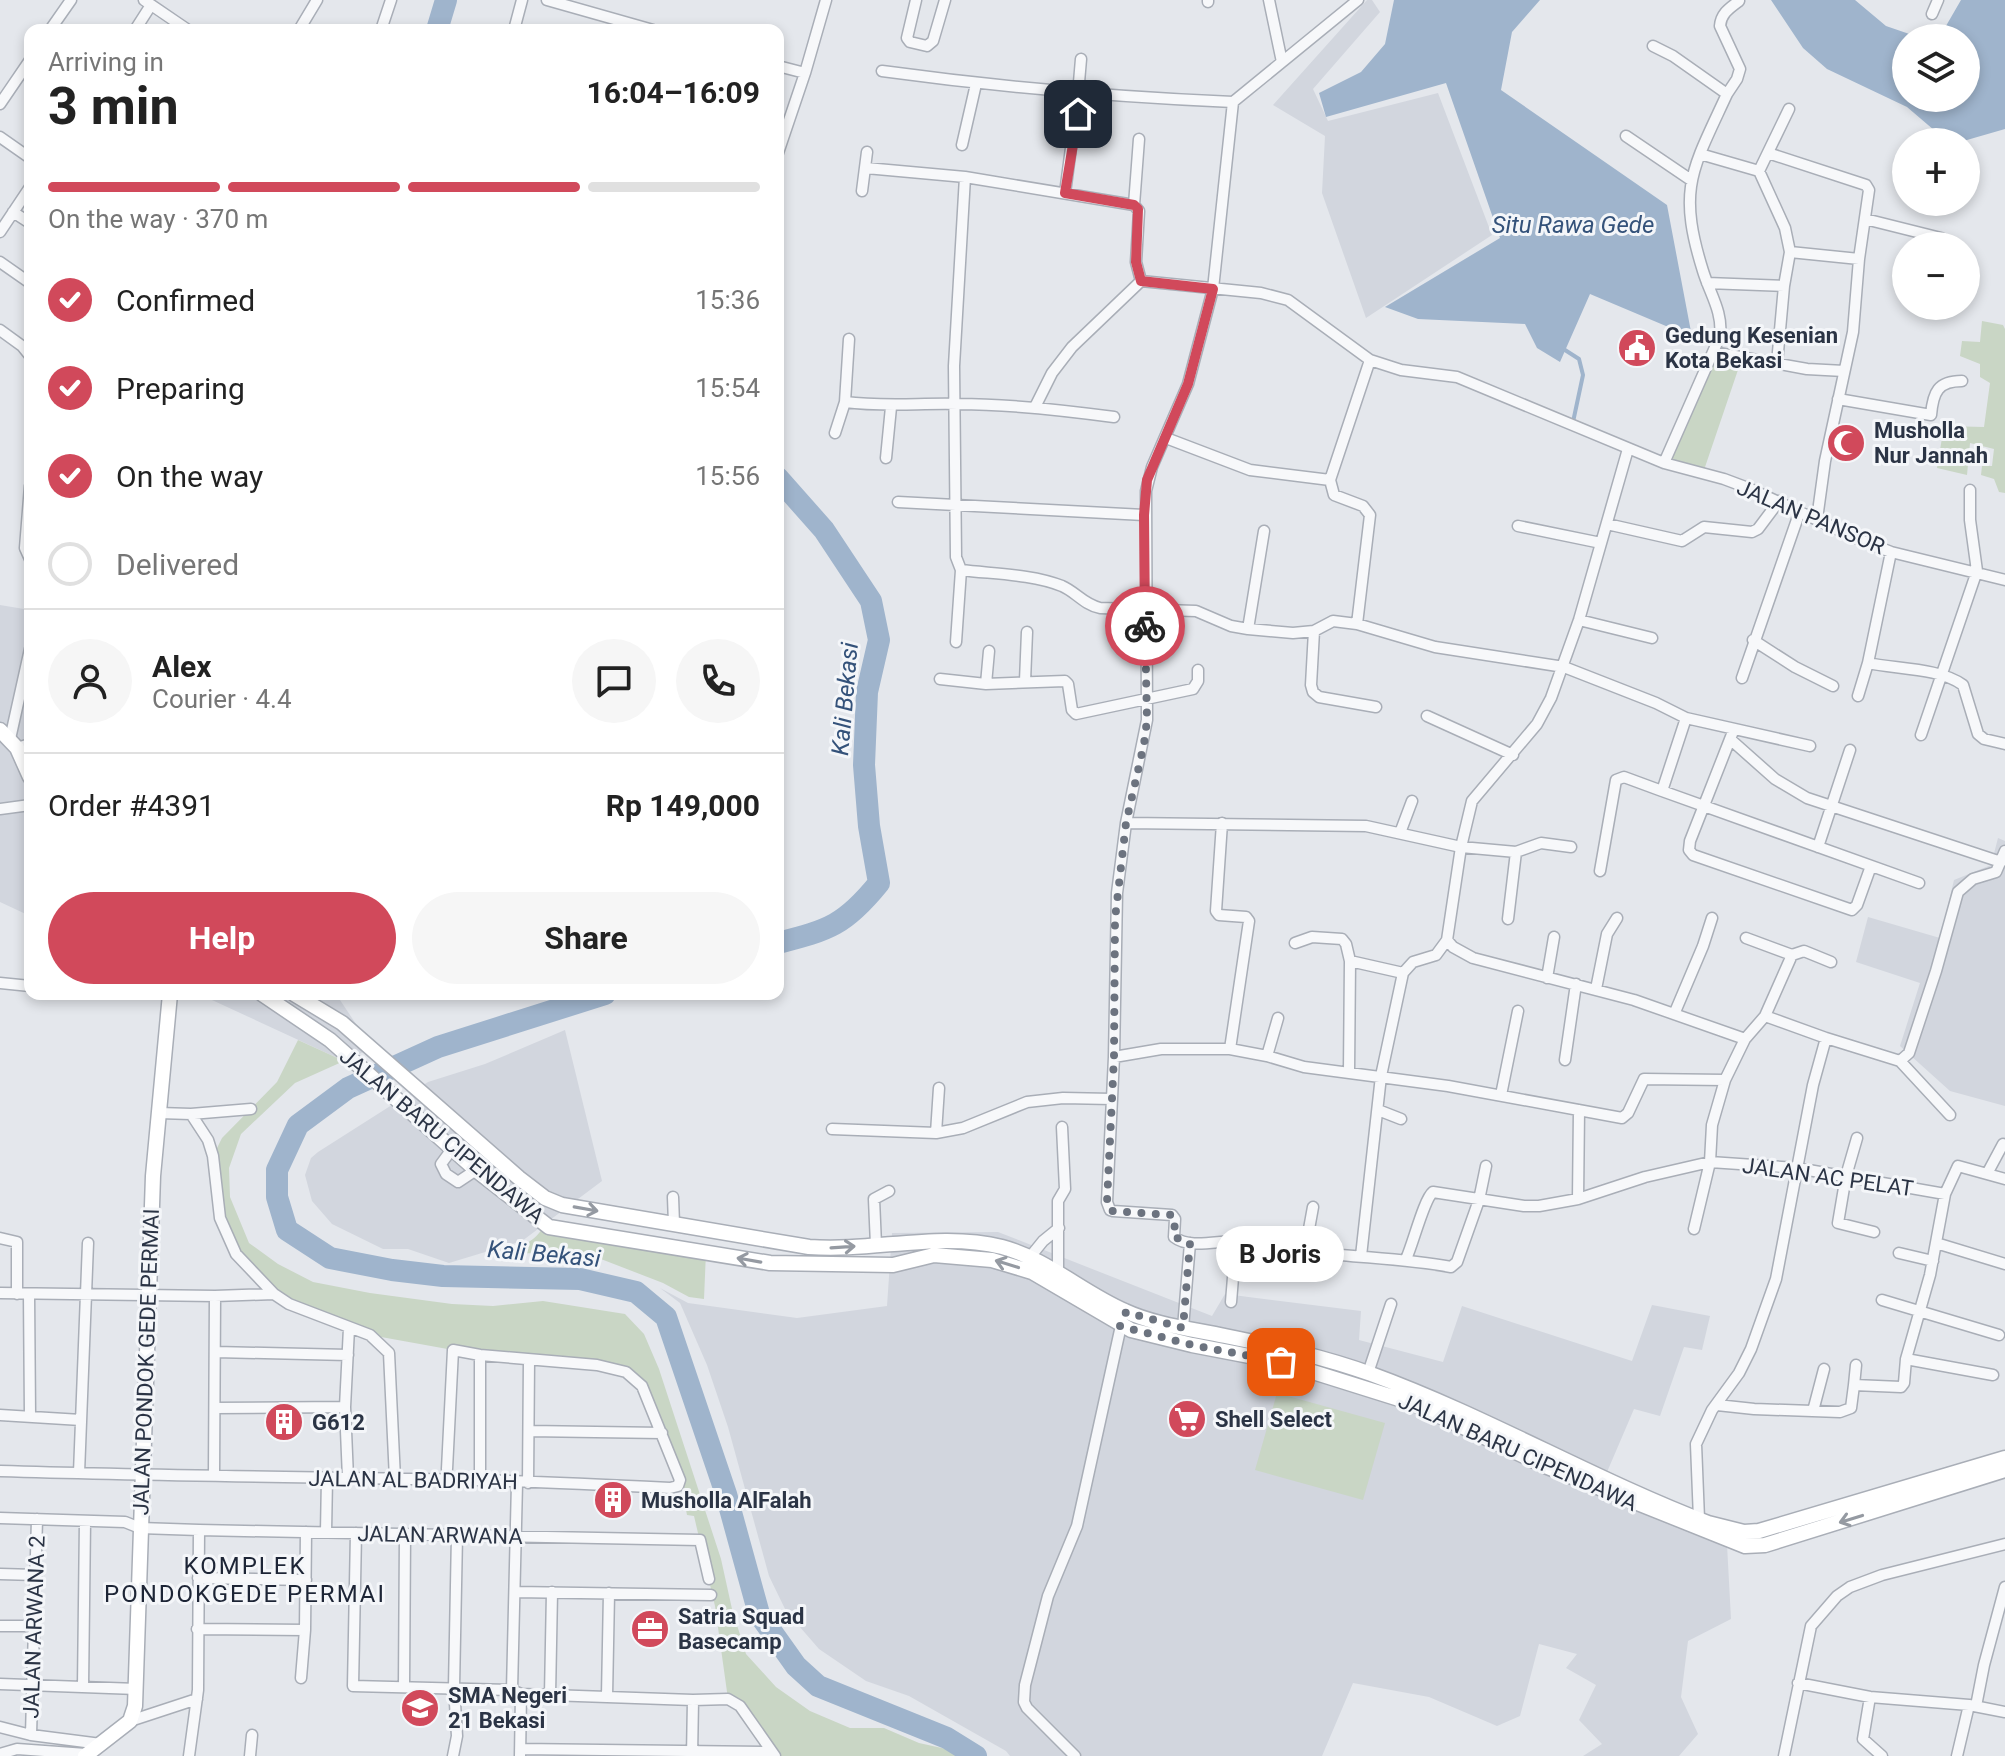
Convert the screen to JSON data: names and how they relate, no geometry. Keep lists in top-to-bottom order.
{
  "streets": {
    "main road": ["JALAN BARU CIPENDAWA", "JALAN PONDOK GEDE PERMAI"],
    "street": [
      "JALAN PANSOR",
      "JALAN AC PELAT",
      "JALAN AL BADRIYAH",
      "JALAN ARWANA",
      "JALAN ARWANA 2"
    ]
  },
  "crossings": [
    ["JALAN PONDOK GEDE PERMAI", "JALAN AL BADRIYAH"],
    ["JALAN PONDOK GEDE PERMAI", "JALAN ARWANA"],
    ["JALAN ARWANA", "JALAN ARWANA 2"]
  ],
  "districts": ["KOMPLEK PONDOKGEDE PERMAI"],
  "water": ["Situ Rawa Gede", "Kali Bekasi"],
  "places": {
    "public building": ["Gedung Kesenian Kota Bekasi"],
    "mosque": ["Musholla Nur Jannah"],
    "other": ["B Joris"],
    "supermarket": ["Shell Select"],
    "building": ["G612", "Musholla AlFalah"],
    "office": ["Satria Squad Basecamp"],
    "school or university": ["SMA Negeri 21 Bekasi"]
  },
  "page": {
    "map_buttons": ["+", "−"],
    "heading": ["3 min", "Arriving in", "16:04–16:09"],
    "panel": [
      "Alex",
      "Courier · 4.4",
      "Order #4391",
      "Rp 149,000"
    ],
    "bar": "On the way · 370 m",
    "list": [
      ["Confirmed", "15:36"],
      ["Preparing", "15:54"],
      ["On the way", "15:56"],
      "Delivered"
    ],
    "buttons": ["Help", "Share"],
    "bubble": "B Joris"
  }
}
